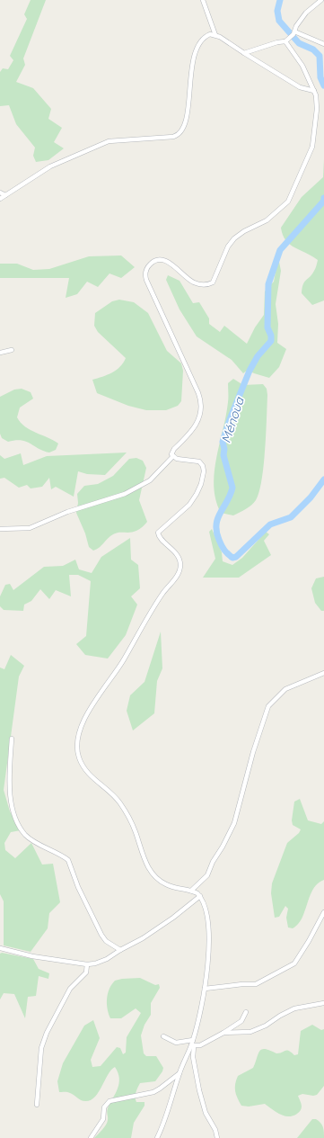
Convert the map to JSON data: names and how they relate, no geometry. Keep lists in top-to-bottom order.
{
  "water": ["Ménoua"]
}
